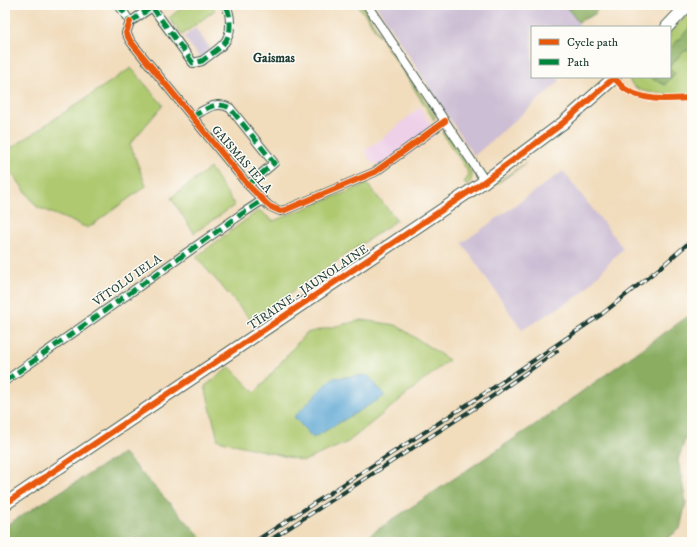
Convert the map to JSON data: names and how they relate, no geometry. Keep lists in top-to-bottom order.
{
  "streets": {
    "main road": ["TĪRAINE - JAUNOLAINE"],
    "street": ["GAISMAS IELA", "VĪTOLU IELA"]
  },
  "crossings": [
    ["GAISMAS IELA", "VĪTOLU IELA"]
  ],
  "districts": ["Gaismas"],
  "legend": ["Cycle path", "Path"]
}
